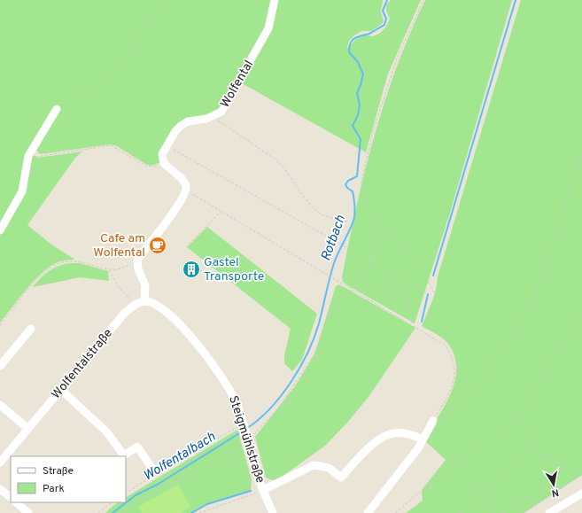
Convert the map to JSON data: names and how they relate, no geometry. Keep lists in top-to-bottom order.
{
  "streets": {
    "street": ["Wolfental", "Wolfentalstraße", "Steigmühlstraße"]
  },
  "crossings": [
    ["Wolfentalstraße", "Steigmühlstraße"]
  ],
  "water": ["Rotbach", "Wolfentalbach"],
  "places": {
    "cafe": ["Cafe am Wolfental"],
    "building": ["Gastel Transporte"]
  },
  "legend": ["Straße", "Park"],
  "north": "bottom"
}
